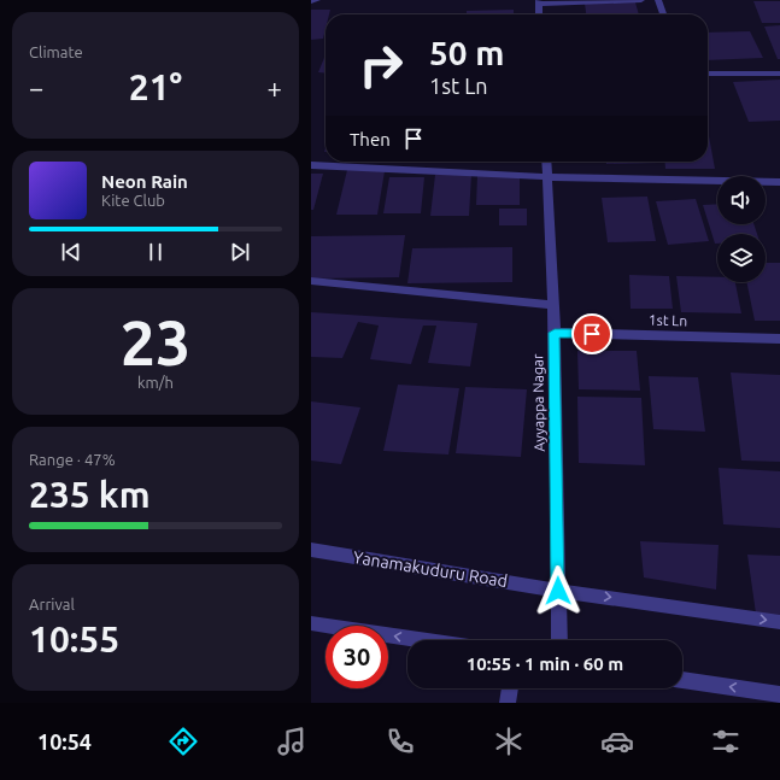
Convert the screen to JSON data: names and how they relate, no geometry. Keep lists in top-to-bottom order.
{
  "streets": {
    "street": ["1st Ln", "Ayyappa Nagar", "Yanamakuduru Road"]
  },
  "crossings": [
    ["1st Ln", "Ayyappa Nagar"],
    ["Ayyappa Nagar", "Yanamakuduru Road"]
  ],
  "page": {
    "tile": [
      "Climate",
      ["23", "km/h"],
      ["Range · 47%", "235 km"],
      ["Arrival", "10:55"]
    ],
    "turn": ["50 m", "1st Ln"],
    "heat": ["−", "21°", "+"],
    "then": "Then",
    "song": ["Neon Rain", "Kite Club"],
    "limit": "30",
    "trip": "10:55 · 1 min · 60 m",
    "tabs": "10:54"
  }
}
